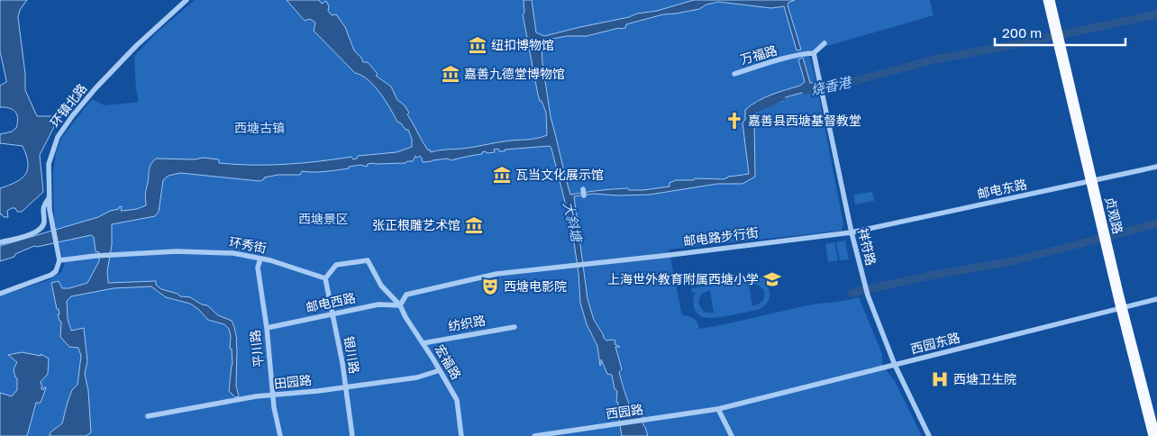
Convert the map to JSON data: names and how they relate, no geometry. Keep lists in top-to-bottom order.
{
  "streets": {
    "main road": ["贞观路"],
    "street": [
      "万福路",
      "环镇北路",
      "邮电东路",
      "邮电路步行街",
      "环秀街",
      "祥符路",
      "邮电西路",
      "纺织路",
      "西园东路",
      "平川路",
      "银川路",
      "宏福路",
      "田园路",
      "西园路"
    ]
  },
  "crossings": [
    ["万福路", "祥符路"],
    ["环镇北路", "环秀街"],
    ["邮电东路", "邮电路步行街"],
    ["邮电东路", "祥符路"],
    ["贞观路", "西园东路"],
    ["邮电路步行街", "祥符路"],
    ["邮电路步行街", "邮电西路"],
    ["邮电路步行街", "宏福路"],
    ["环秀街", "平川路"],
    ["环秀街", "银川路"],
    ["祥符路", "西园东路"],
    ["邮电西路", "平川路"],
    ["邮电西路", "银川路"],
    ["邮电西路", "宏福路"],
    ["纺织路", "宏福路"],
    ["西园东路", "西园路"],
    ["平川路", "田园路"],
    ["银川路", "田园路"],
    ["宏福路", "田园路"]
  ],
  "water": ["烧香港", "大斜塘"],
  "parks": ["西塘古镇", "西塘景区"],
  "places": {
    "museum": [
      "纽扣博物馆",
      "嘉善九德堂博物馆",
      "瓦当文化展示馆",
      "张正根雕艺术馆"
    ],
    "church": ["嘉善县西塘基督教堂"],
    "school or university": ["上海世外教育附属西塘小学"],
    "theatre": ["西塘电影院"],
    "hospital": ["西塘卫生院"]
  },
  "scale_bar": "200 m"
}
